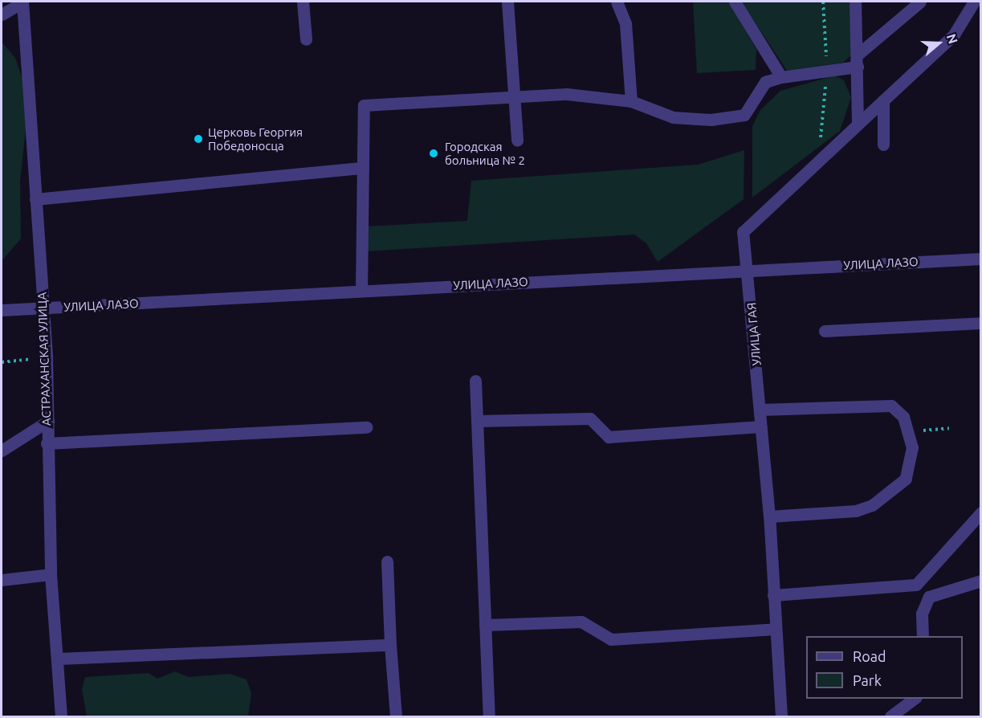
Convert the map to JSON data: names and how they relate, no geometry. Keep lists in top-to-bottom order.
{
  "streets": {
    "street": ["УЛИЦА ЛАЗО", "УЛИЦА ГАЯ", "АСТРАХАНСКАЯ УЛИЦА"]
  },
  "crossings": [
    ["УЛИЦА ЛАЗО", "УЛИЦА ГАЯ"],
    ["УЛИЦА ЛАЗО", "АСТРАХАНСКАЯ УЛИЦА"]
  ],
  "places": ["Церковь Георгия Победоносца", "Городская больница № 2"],
  "legend": ["Road", "Park"],
  "north": "right"
}
